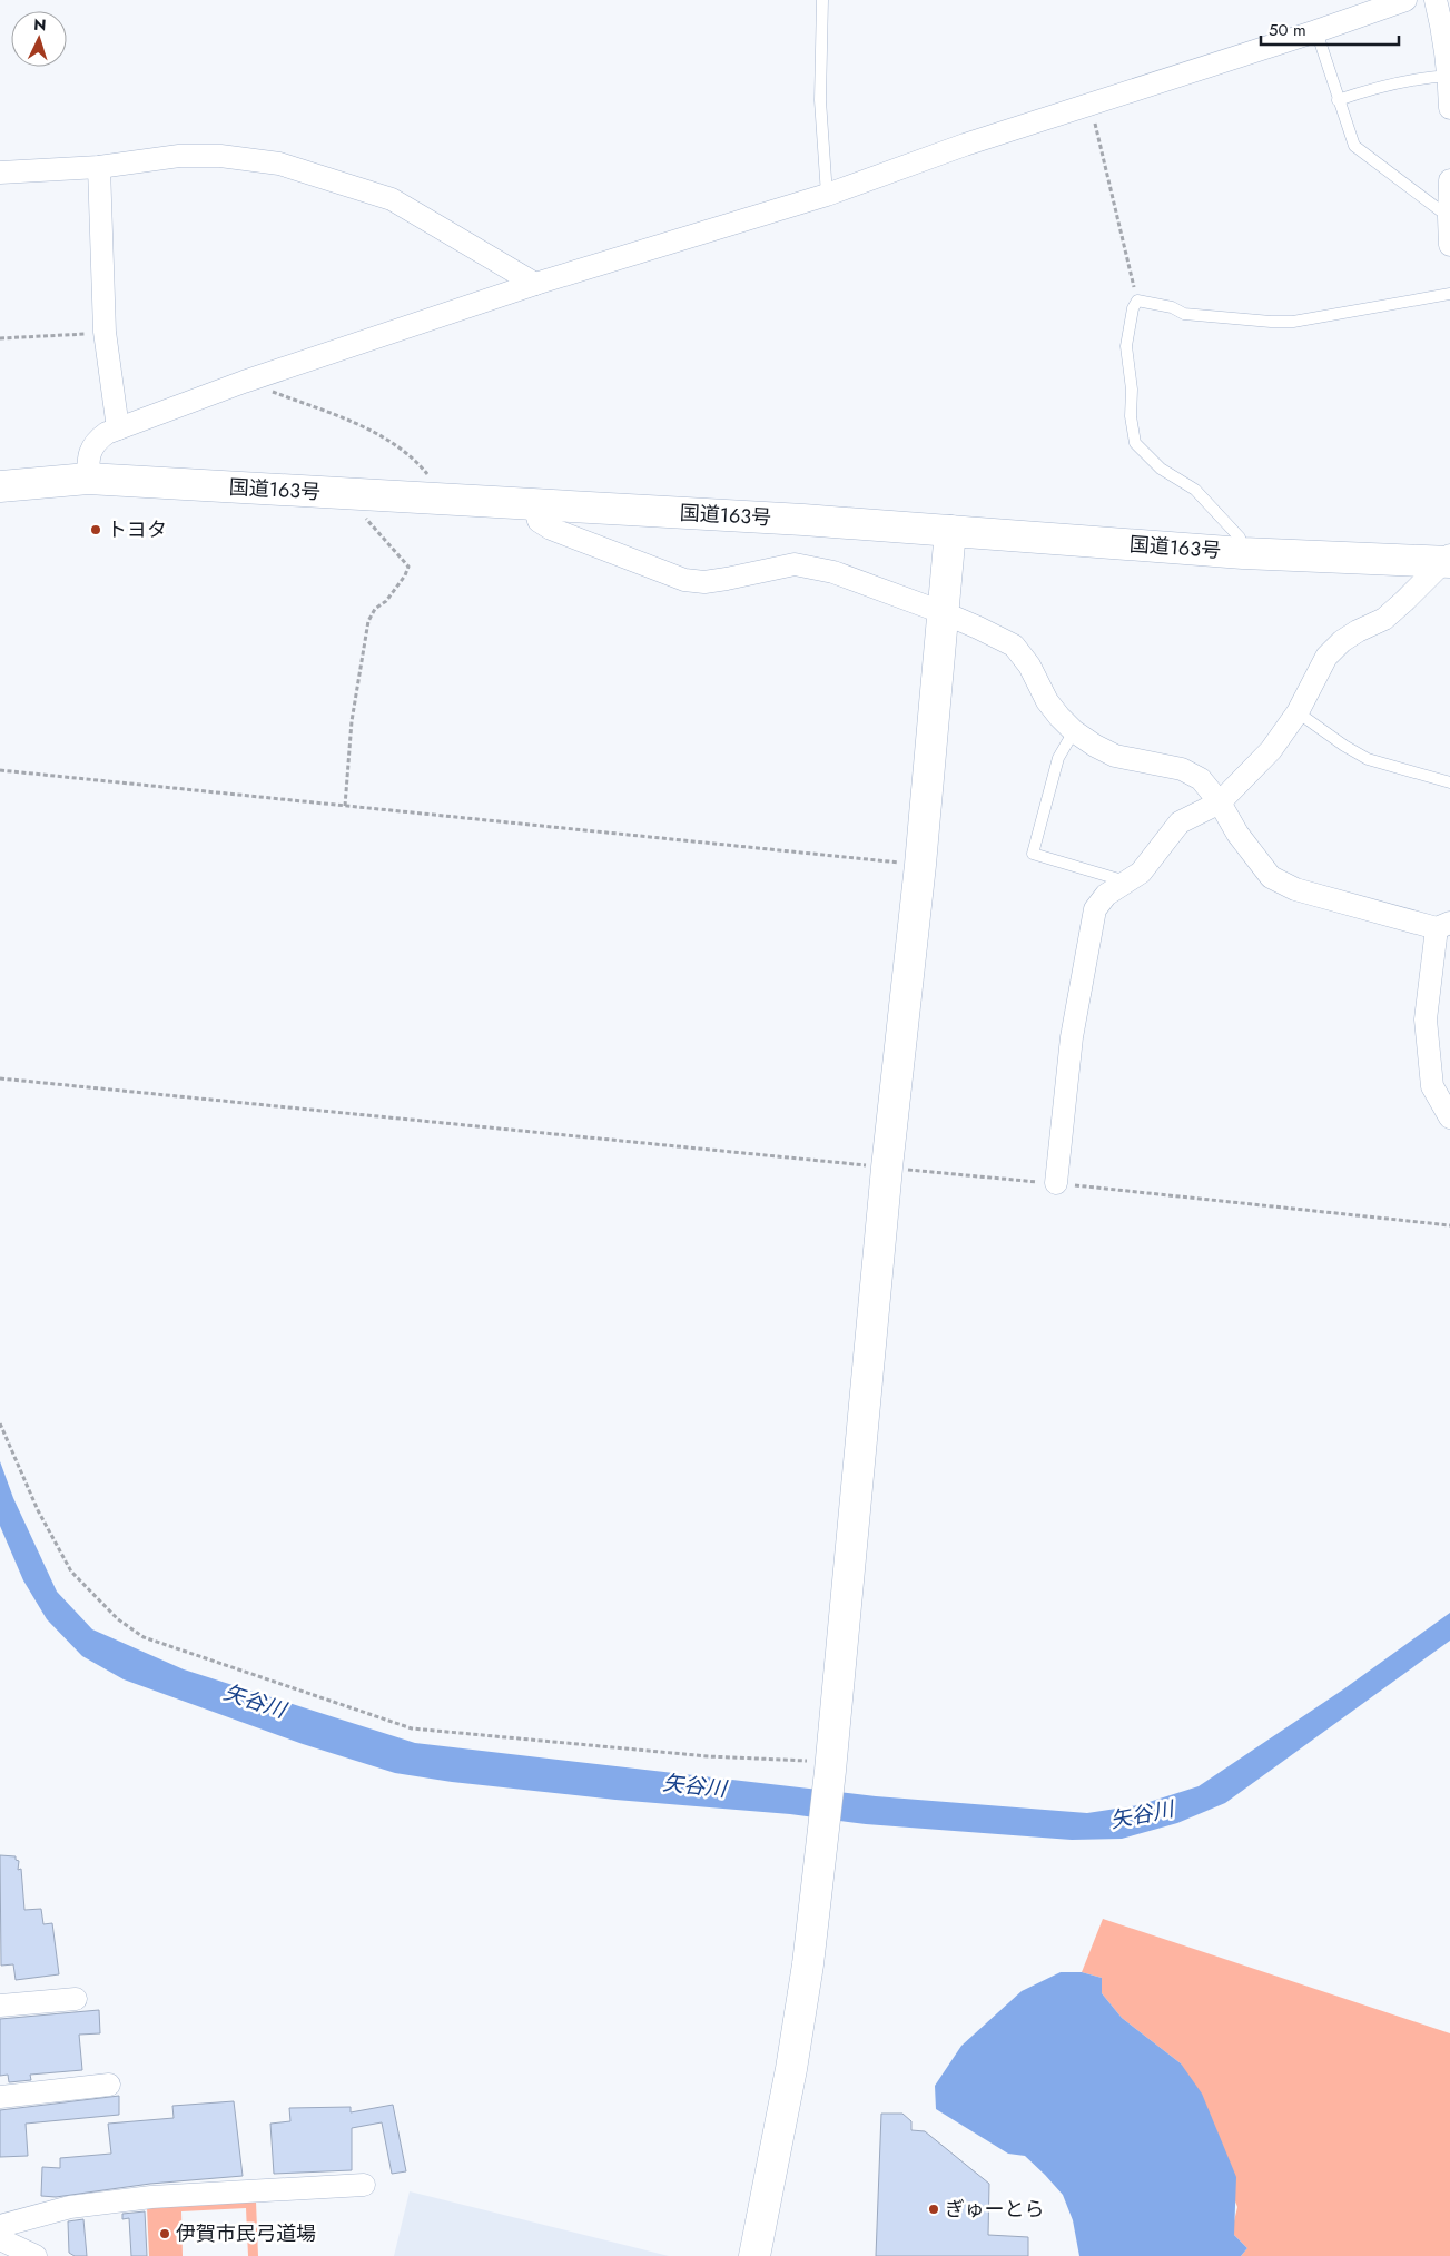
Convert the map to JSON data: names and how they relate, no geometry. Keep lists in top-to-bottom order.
{
  "streets": {
    "main road": ["国道163号"]
  },
  "water": ["矢谷川"],
  "places": ["トヨタ", "ぎゅーとら", "伊賀市民弓道場"],
  "scale_bar": "50 m",
  "north": "top"
}
